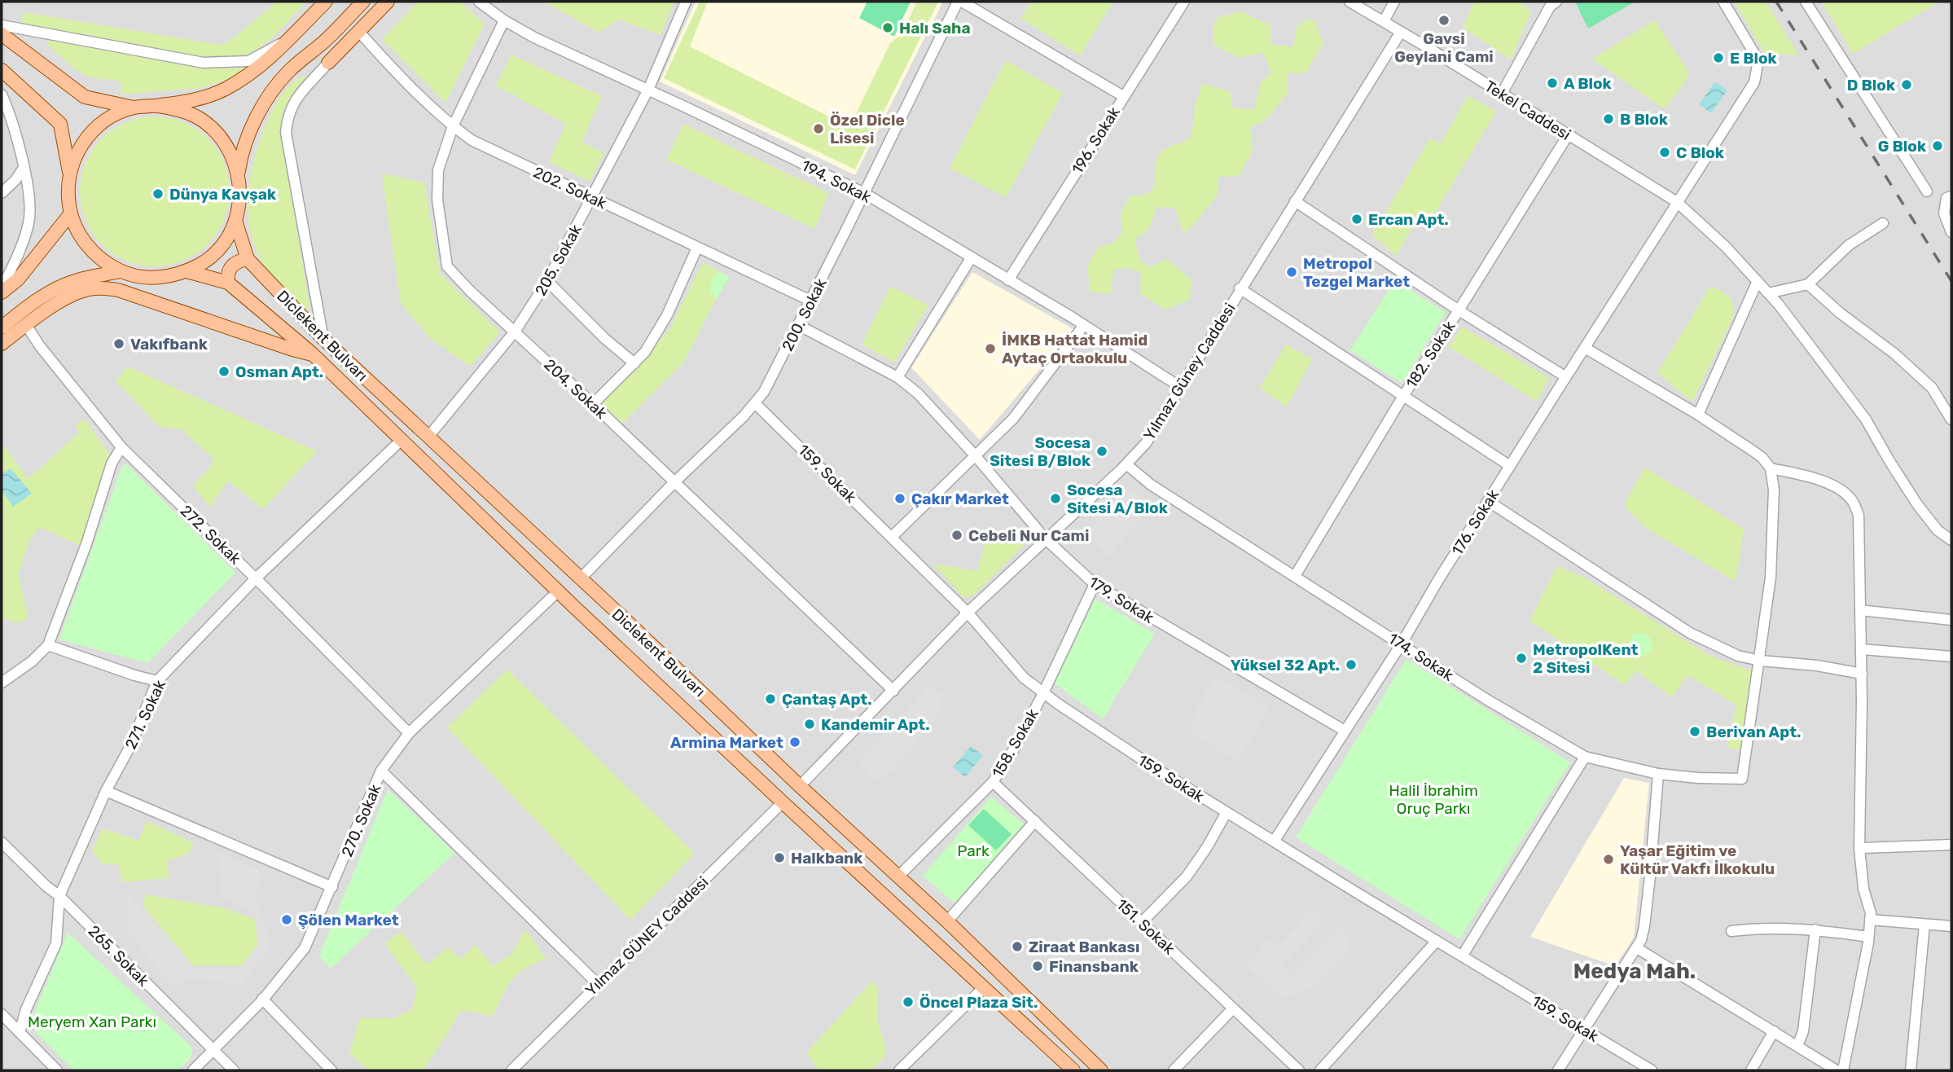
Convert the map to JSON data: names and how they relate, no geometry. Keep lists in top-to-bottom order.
{
  "streets": {
    "main road": ["Diclekent Bulvarı"],
    "street": [
      "Tekel Caddesi",
      "196. Sokak",
      "194. Sokak",
      "202. Sokak",
      "205. Sokak",
      "200. Sokak",
      "182. Sokak",
      "Yılmaz Güney Caddesi",
      "204. Sokak",
      "159. Sokak",
      "176. Sokak",
      "272. Sokak",
      "179. Sokak",
      "174. Sokak",
      "271. Sokak",
      "158. Sokak",
      "270. Sokak",
      "151. Sokak",
      "Yılmaz GÜNEY Caddesi",
      "265. Sokak"
    ]
  },
  "crossings": [
    ["Tekel Caddesi", "182. Sokak"],
    ["Tekel Caddesi", "Yılmaz Güney Caddesi"],
    ["Tekel Caddesi", "176. Sokak"],
    ["196. Sokak", "194. Sokak"],
    ["194. Sokak", "205. Sokak"],
    ["194. Sokak", "200. Sokak"],
    ["194. Sokak", "Yılmaz Güney Caddesi"],
    ["194. Sokak", "204. Sokak"],
    ["202. Sokak", "205. Sokak"],
    ["202. Sokak", "200. Sokak"],
    ["202. Sokak", "204. Sokak"],
    ["205. Sokak", "Diclekent Bulvarı"],
    ["205. Sokak", "204. Sokak"],
    ["200. Sokak", "Diclekent Bulvarı"],
    ["200. Sokak", "204. Sokak"],
    ["200. Sokak", "159. Sokak"],
    ["200. Sokak", "179. Sokak"],
    ["Diclekent Bulvarı", "Yılmaz Güney Caddesi"],
    ["Diclekent Bulvarı", "271. Sokak"],
    ["Diclekent Bulvarı", "158. Sokak"],
    ["Diclekent Bulvarı", "270. Sokak"],
    ["Diclekent Bulvarı", "Yılmaz GÜNEY Caddesi"],
    ["182. Sokak", "174. Sokak"],
    ["Yılmaz Güney Caddesi", "204. Sokak"],
    ["Yılmaz Güney Caddesi", "159. Sokak"],
    ["Yılmaz Güney Caddesi", "179. Sokak"],
    ["Yılmaz Güney Caddesi", "174. Sokak"],
    ["159. Sokak", "176. Sokak"],
    ["159. Sokak", "158. Sokak"],
    ["176. Sokak", "179. Sokak"],
    ["176. Sokak", "174. Sokak"],
    ["272. Sokak", "271. Sokak"],
    ["272. Sokak", "270. Sokak"],
    ["179. Sokak", "158. Sokak"],
    ["271. Sokak", "265. Sokak"],
    ["158. Sokak", "151. Sokak"],
    ["270. Sokak", "265. Sokak"]
  ],
  "districts": ["Medya Mah."],
  "parks": ["Halil İbrahim Oruç Parkı", "Park", "Meryem Xan Parkı"],
  "places": [
    "Gavsi Geylani Cami",
    "Halı Saha",
    "E Blok",
    "A Blok",
    "D Blok",
    "B Blok",
    "Özel Dicle Lisesi",
    "G Blok",
    "C Blok",
    "Dünya Kavşak",
    "Ercan Apt.",
    "Metropol Tezgel Market",
    "Vakıfbank",
    "İMKB Hattat Hamid Aytaç Ortaokulu",
    "Osman Apt.",
    "Socesa Sitesi B/Blok",
    "Çakır Market",
    "Socesa Sitesi A/Blok",
    "Cebeli Nur Cami",
    "MetropolKent 2 Sitesi",
    "Yüksel 32 Apt.",
    "Çantaş Apt.",
    "Kandemir Apt.",
    "Berivan Apt.",
    "Armina Market",
    "Halkbank",
    "Yaşar Eğitim ve Kültür Vakfı İlkokulu",
    "Şölen Market",
    "Ziraat Bankası",
    "Finansbank",
    "Öncel Plaza Sit."
  ]
}
